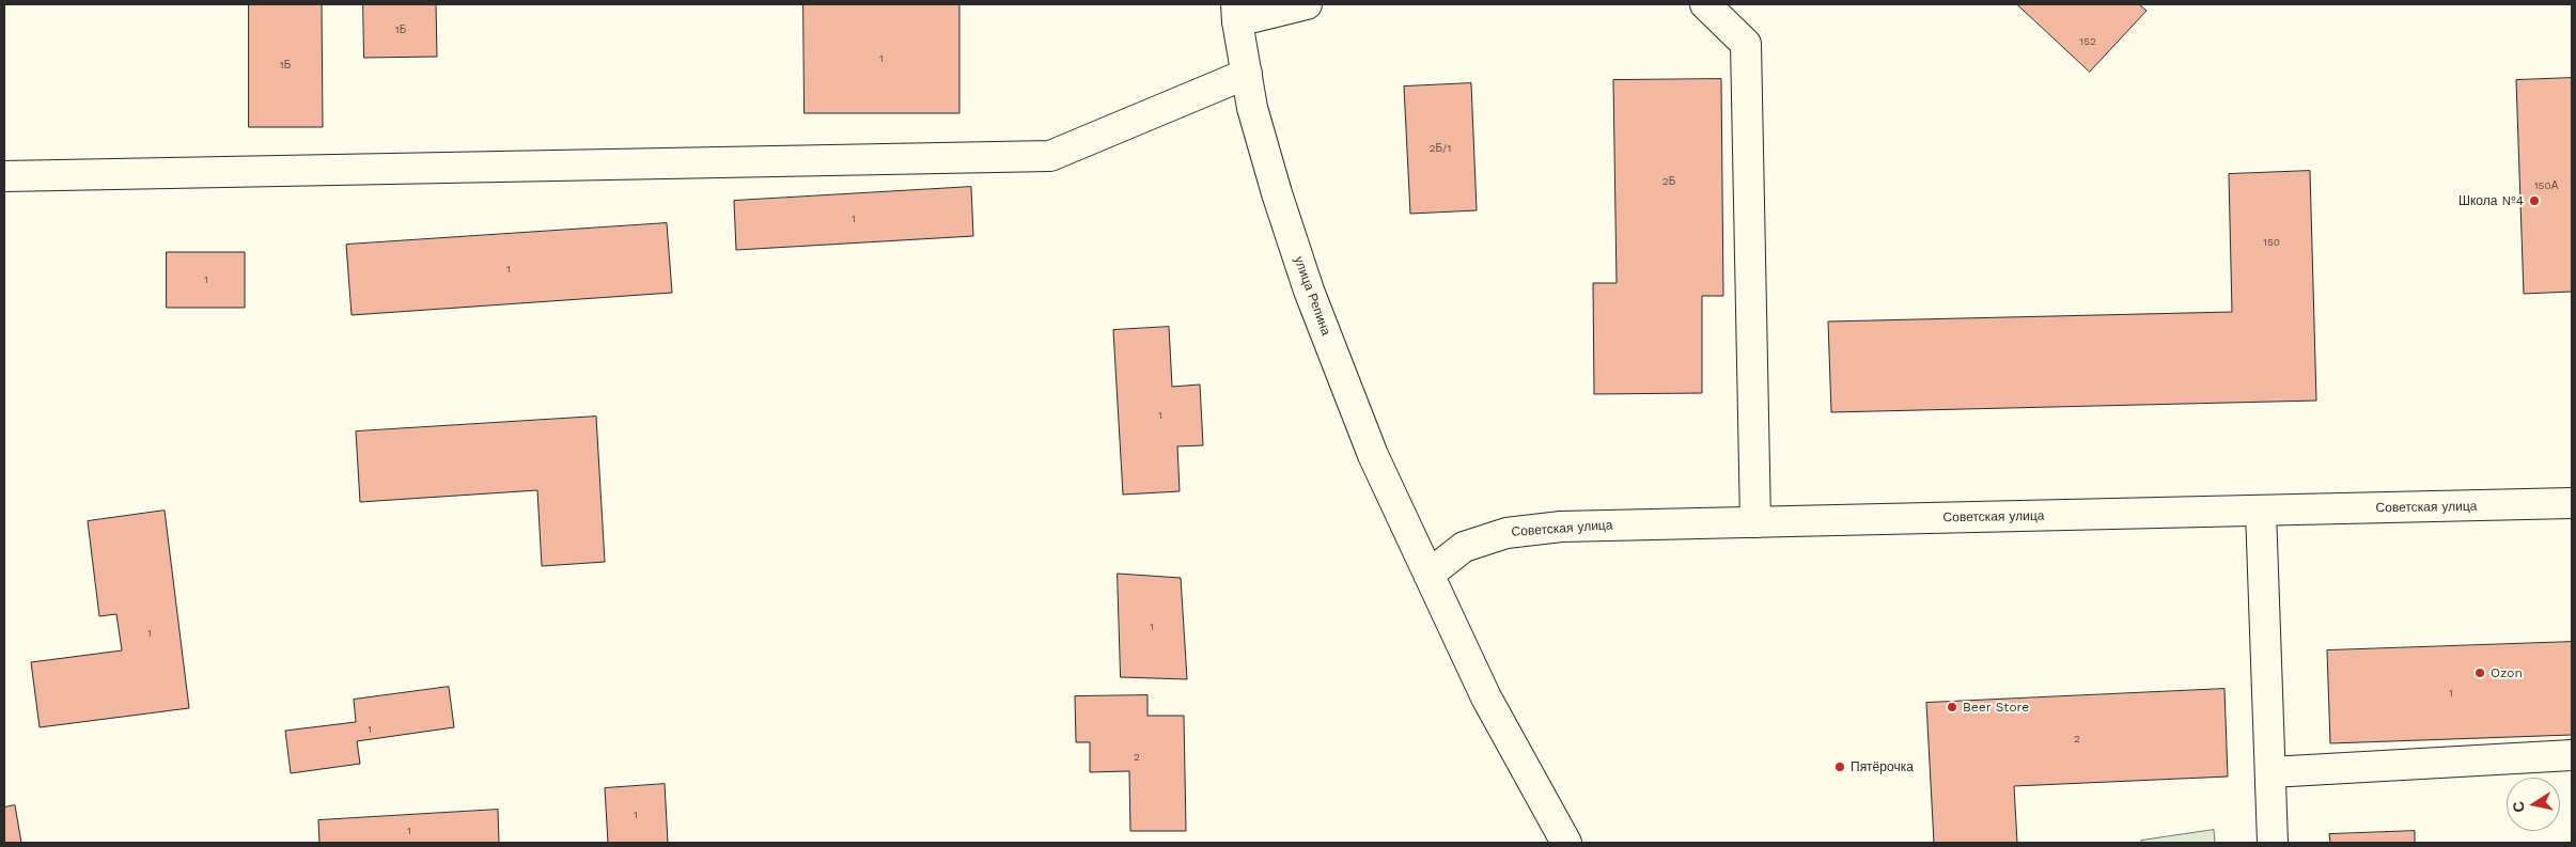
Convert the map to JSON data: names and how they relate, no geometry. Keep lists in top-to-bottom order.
{
  "streets": {
    "main road": ["улица Репина", "Советская улица"]
  },
  "crossings": [
    ["улица Репина", "Советская улица"]
  ],
  "places": [
    "Школа №4",
    "Ozon",
    "Beer Store",
    "Пятёрочка"
  ],
  "house_numbers": [
    "1Б",
    "152",
    "1",
    "1Б",
    "2Б/1",
    "2Б",
    "150А",
    "1",
    "150",
    "1",
    "1",
    "1",
    "1",
    "1",
    "1",
    "1",
    "2",
    "2",
    "1",
    "1"
  ],
  "north": "left"
}
